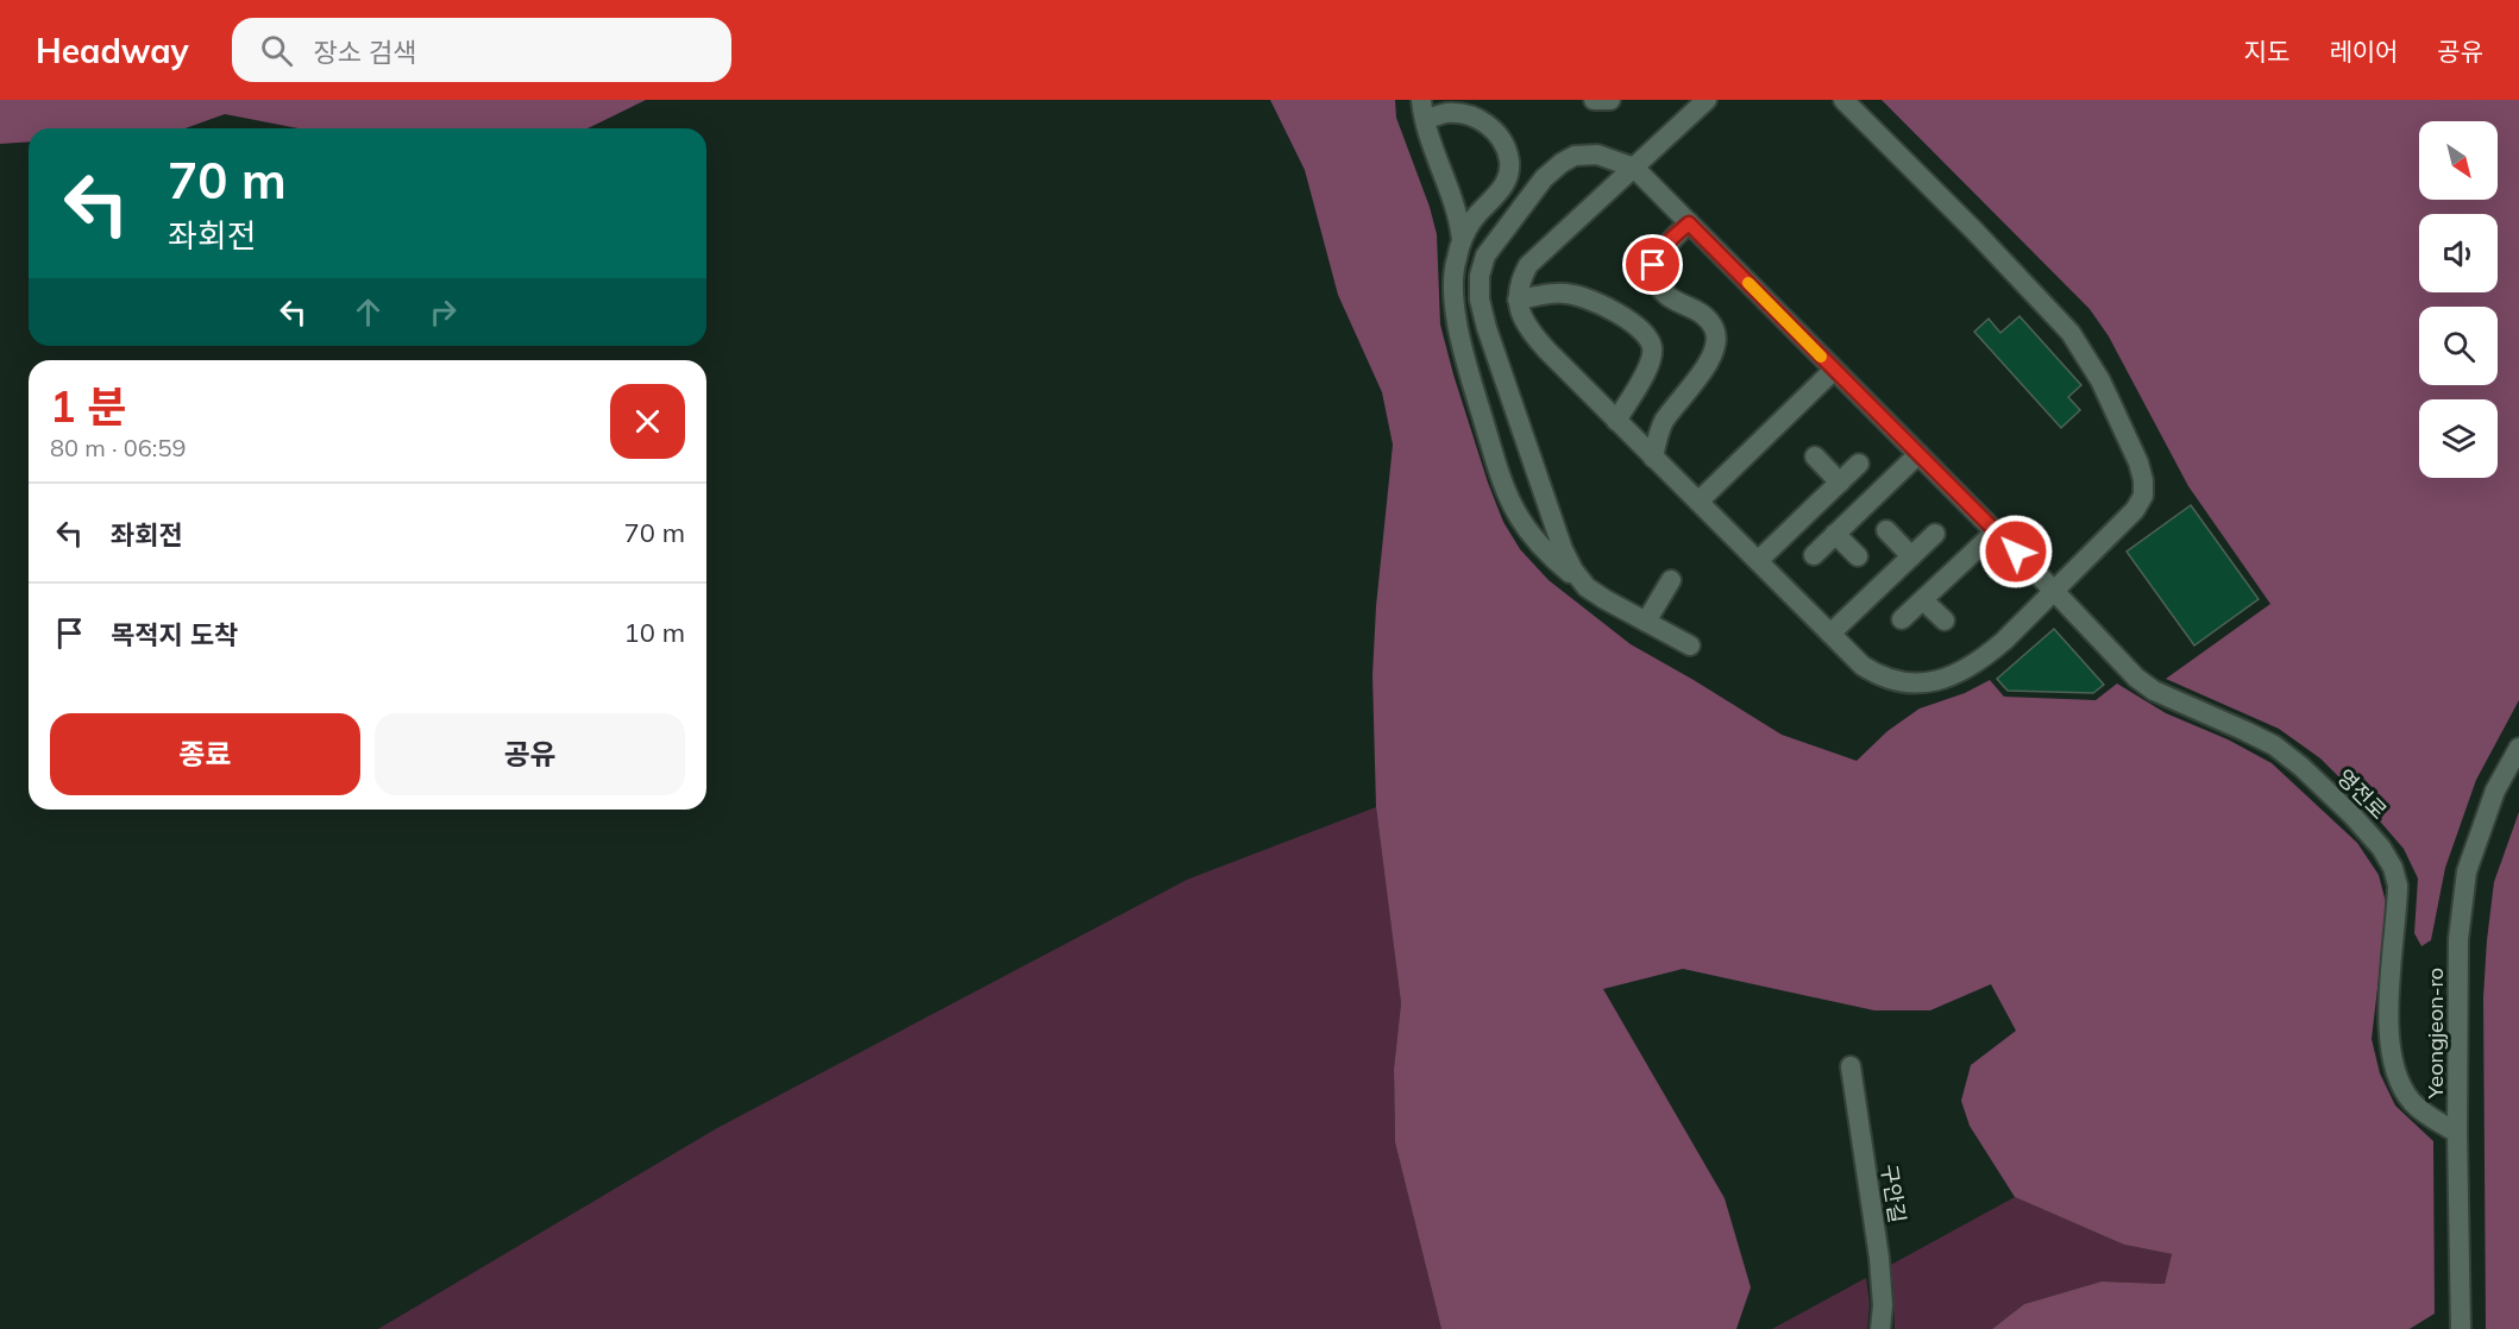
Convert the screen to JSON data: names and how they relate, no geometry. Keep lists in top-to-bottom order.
{
  "streets": {
    "street": ["영전로", "Yeongjeon-ro", "구안길"]
  },
  "crossings": [
    ["영전로", "Yeongjeon-ro"]
  ],
  "north": "bottom right",
  "page": {
    "header": "Headway",
    "search": "장소 검색",
    "nav": ["지도", "레이어", "공유"],
    "turn": ["70 m", "좌회전"],
    "heading": ["1 분", "80 m · 06:59"],
    "list": [
      {
        "name": "좌회전",
        "value": "70 m"
      },
      {
        "name": "목적지 도착",
        "value": "10 m"
      }
    ],
    "buttons": ["종료", "공유"]
  }
}
